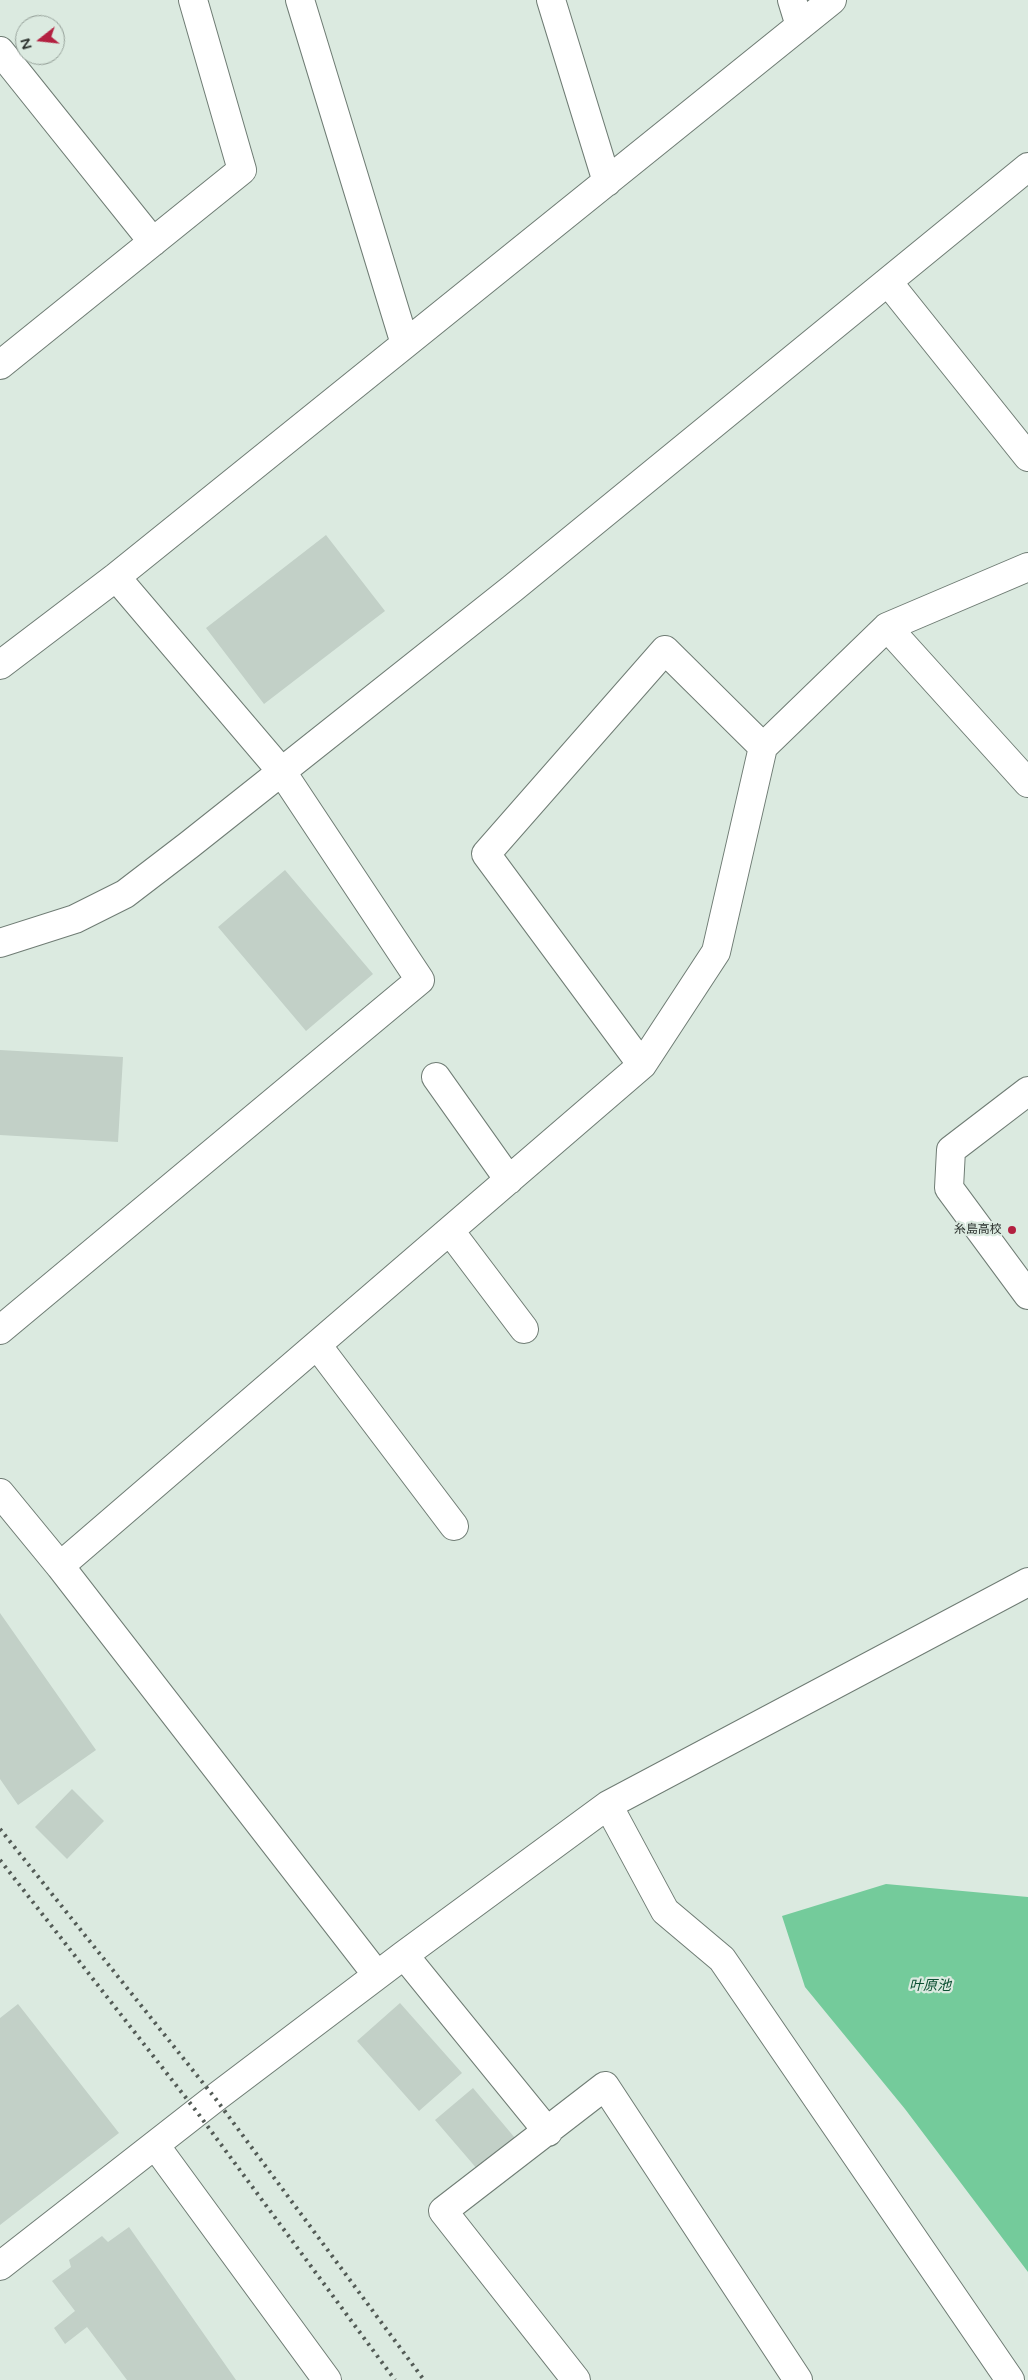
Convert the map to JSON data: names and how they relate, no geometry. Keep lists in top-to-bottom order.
{
  "water": ["叶原池"],
  "places": ["糸島高校"],
  "north": "left"
}
